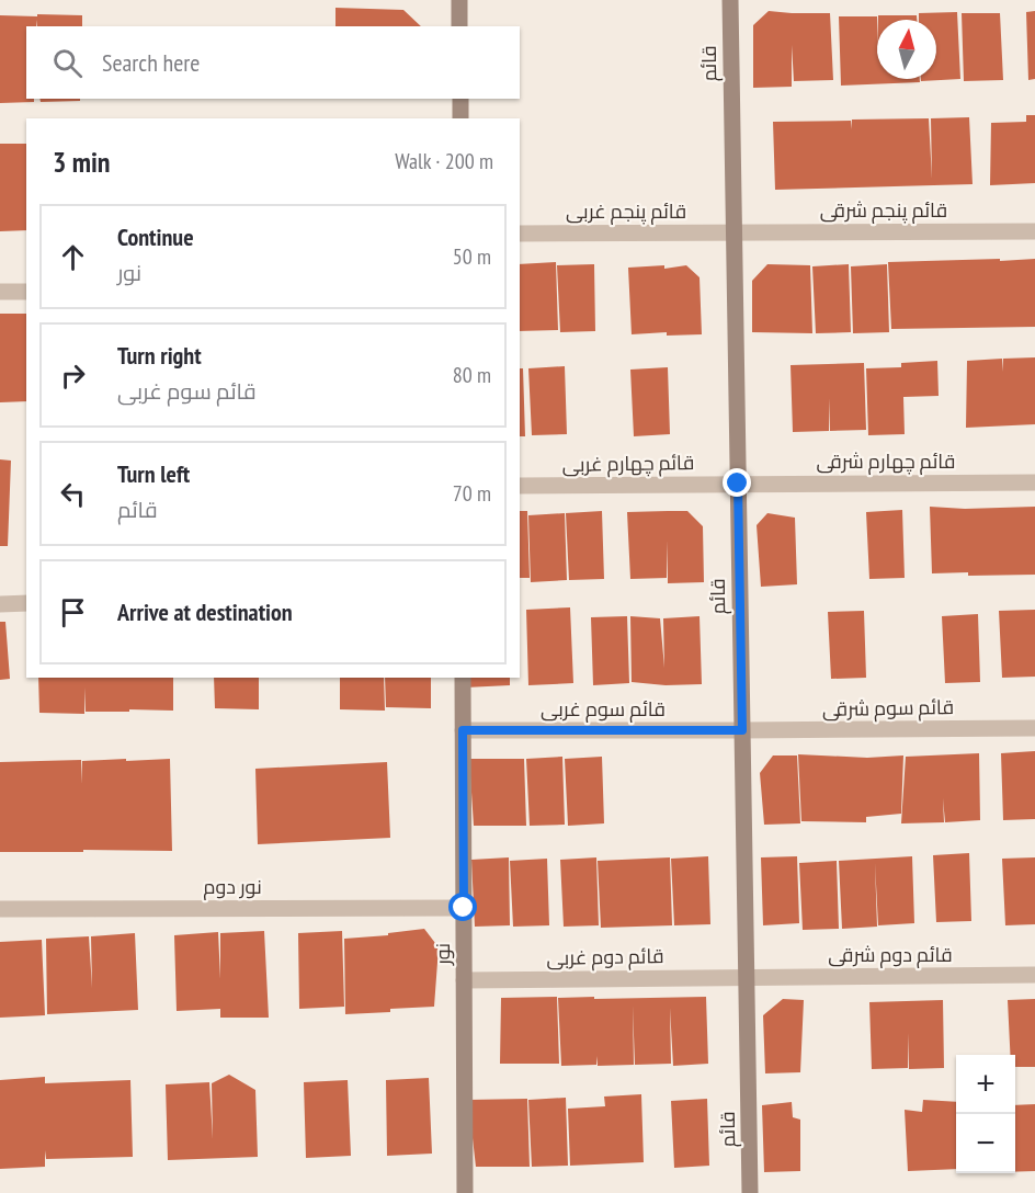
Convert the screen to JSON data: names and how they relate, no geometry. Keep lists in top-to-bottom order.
{
  "streets": {
    "street": [
      "قائم",
      "قائم پنجم شرقی",
      "قائم پنجم غربی",
      "قائم چهارم شرقی",
      "قائم چهارم غربی",
      "قائم سوم شرقی",
      "قائم سوم غربی",
      "نور دوم",
      "نور",
      "قائم دوم شرقی",
      "قائم دوم غربی"
    ]
  },
  "crossings": [
    ["قائم", "قائم پنجم شرقی"],
    ["قائم", "قائم پنجم غربی"],
    ["قائم", "قائم چهارم شرقی"],
    ["قائم", "قائم چهارم غربی"],
    ["قائم", "قائم سوم شرقی"],
    ["قائم", "قائم سوم غربی"],
    ["قائم", "قائم دوم شرقی"],
    ["قائم", "قائم دوم غربی"],
    ["قائم پنجم شرقی", "قائم پنجم غربی"],
    ["قائم چهارم شرقی", "قائم چهارم غربی"],
    ["قائم سوم شرقی", "قائم سوم غربی"],
    ["قائم سوم غربی", "نور"],
    ["نور دوم", "نور"],
    ["نور", "قائم دوم غربی"],
    ["قائم دوم شرقی", "قائم دوم غربی"]
  ],
  "north": "top",
  "page": {
    "search": "Search here",
    "heading": ["3 min", "Walk · 200 m"],
    "list": [
      ["Continue", "نور", "50 m"],
      ["Turn right", "قائم سوم غربی", "80 m"],
      ["Turn left", "قائم", "70 m"],
      "Arrive at destination"
    ],
    "map_buttons": ["+", "−"]
  }
}
